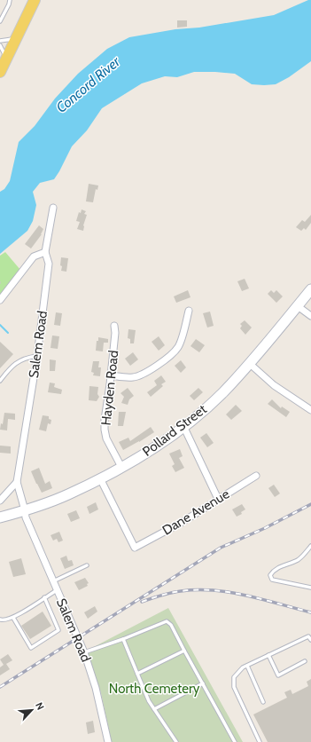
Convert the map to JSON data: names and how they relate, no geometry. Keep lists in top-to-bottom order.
{
  "streets": {
    "main road": ["Pollard Street"],
    "street": ["Salem Road", "Hayden Road", "Dane Avenue"]
  },
  "crossings": [
    ["Salem Road", "Pollard Street"],
    ["Hayden Road", "Pollard Street"],
    ["Pollard Street", "Dane Avenue"]
  ],
  "water": ["Concord River"],
  "parks": ["North Cemetery"],
  "north": "top right"
}
